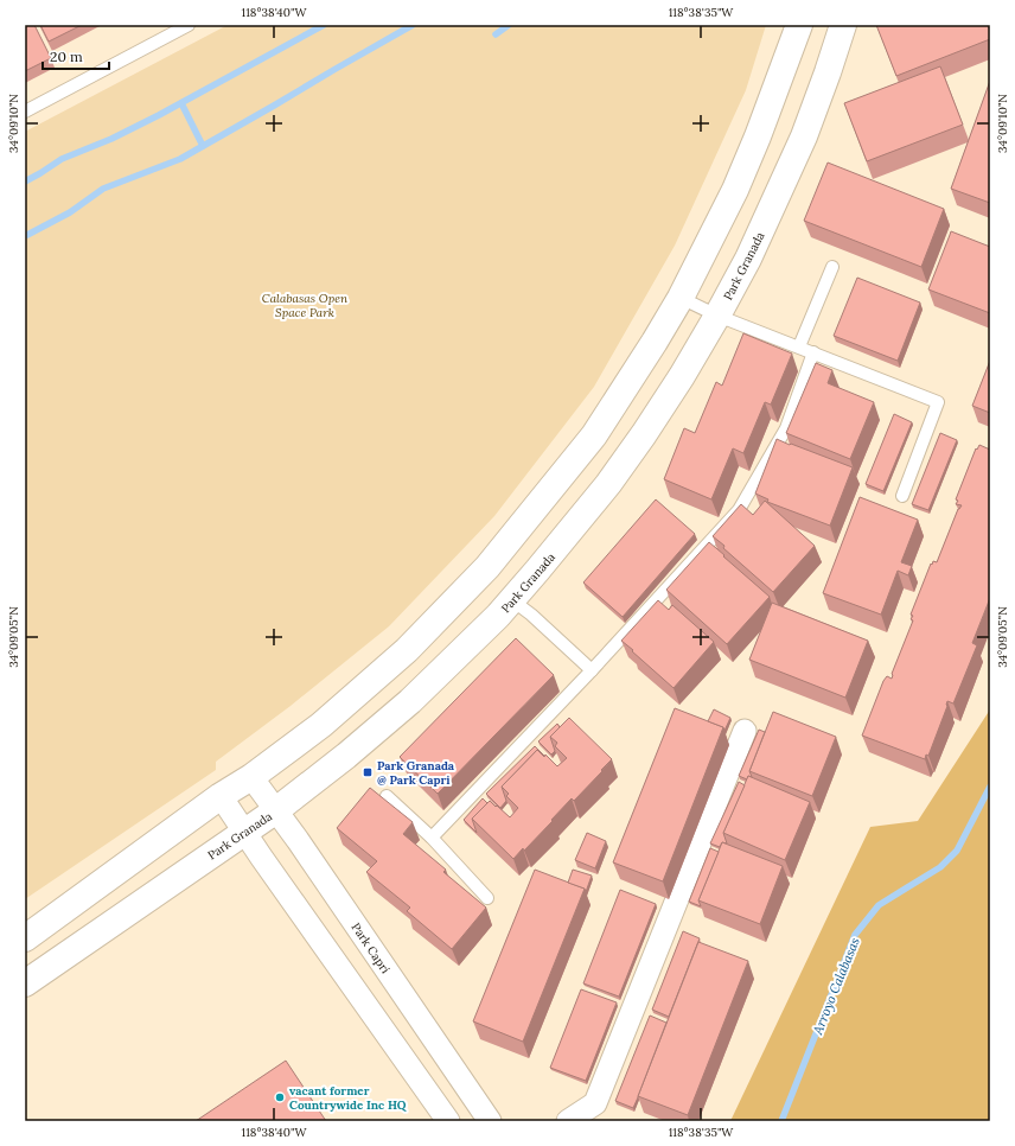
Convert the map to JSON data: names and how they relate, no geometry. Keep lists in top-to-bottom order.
{
  "streets": {
    "street": ["Park Granada", "Park Capri"]
  },
  "crossings": [
    ["Park Granada", "Park Capri"]
  ],
  "water": ["Arroyo Calabasas"],
  "parks": ["Calabasas Open Space Park"],
  "places": {
    "transit": ["Park Granada @ Park Capri"],
    "other": ["vacant former Countrywide Inc HQ"]
  },
  "scale_bar": "20 m",
  "coordinates": [
    "118°38'40\"W",
    "118°38'35\"W",
    "34°09'10\"N",
    "34°09'05\"N"
  ]
}
